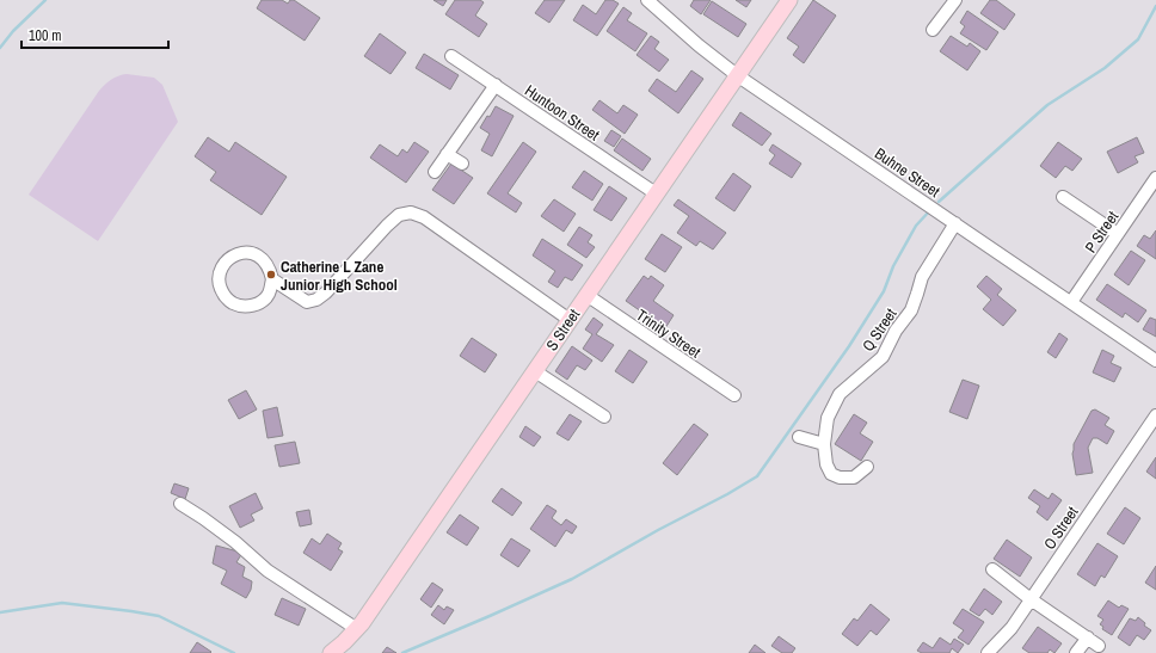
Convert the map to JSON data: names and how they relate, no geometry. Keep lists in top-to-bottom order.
{
  "streets": {
    "main road": ["S Street"],
    "street": [
      "Huntoon Street",
      "Buhne Street",
      "P Street",
      "Q Street",
      "Trinity Street",
      "O Street"
    ]
  },
  "crossings": [
    ["Huntoon Street", "S Street"],
    ["Buhne Street", "P Street"],
    ["Buhne Street", "S Street"],
    ["Buhne Street", "Q Street"],
    ["S Street", "Trinity Street"]
  ],
  "places": ["Catherine L Zane Junior High School"],
  "scale_bar": "100 m"
}
